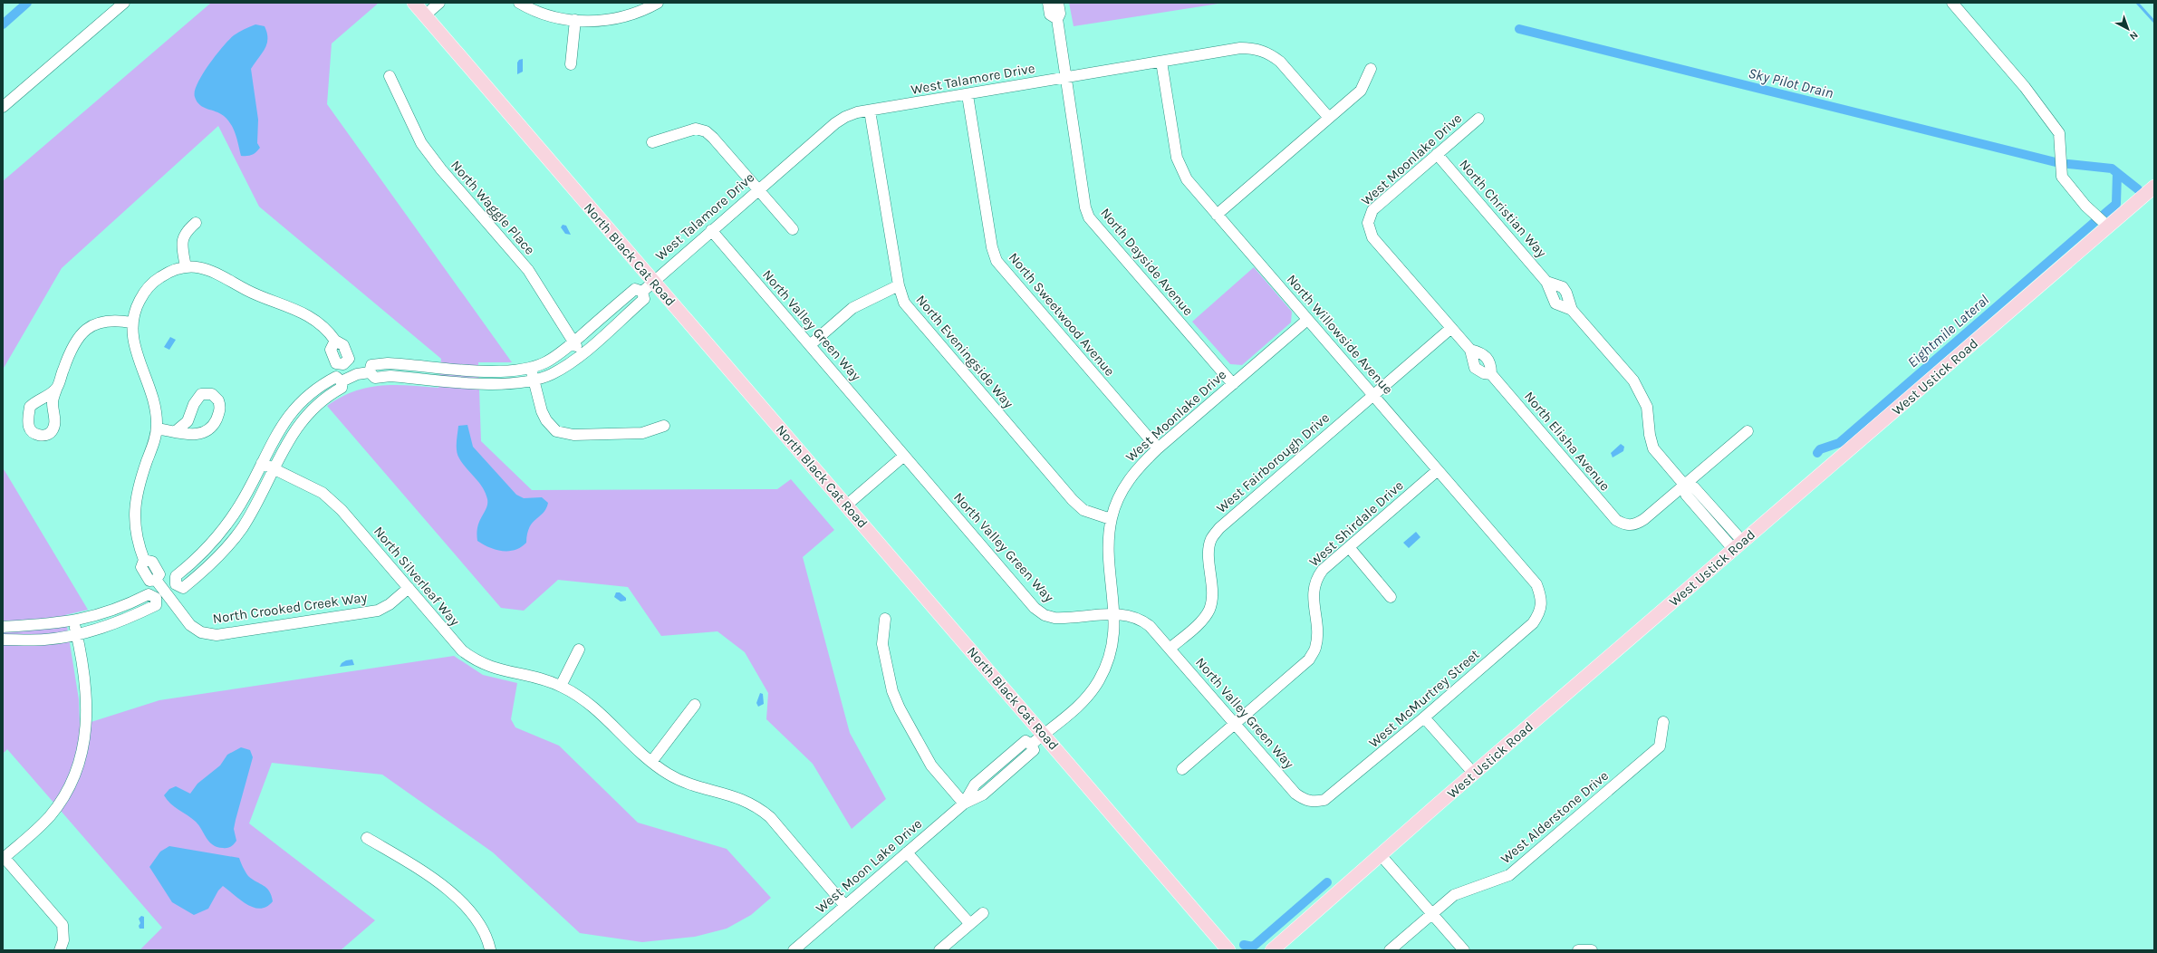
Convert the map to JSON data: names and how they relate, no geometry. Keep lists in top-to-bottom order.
{
  "streets": {
    "main road": ["North Black Cat Road", "West Ustick Road"],
    "street": [
      "West Talamore Drive",
      "West Moonlake Drive",
      "North Waggle Place",
      "North Christian Way",
      "North Dayside Avenue",
      "North Sweetwood Avenue",
      "North Valley Green Way",
      "North Willowside Avenue",
      "North Eveningside Way",
      "North Elisha Avenue",
      "West Fairborough Drive",
      "West Shirdale Drive",
      "North Silverleaf Way",
      "North Crooked Creek Way",
      "West McMurtrey Street",
      "West Alderstone Drive",
      "West Moon Lake Drive"
    ]
  },
  "crossings": [
    ["West Talamore Drive", "North Black Cat Road"],
    ["West Talamore Drive", "North Dayside Avenue"],
    ["West Talamore Drive", "North Sweetwood Avenue"],
    ["West Talamore Drive", "North Valley Green Way"],
    ["West Talamore Drive", "North Willowside Avenue"],
    ["West Talamore Drive", "North Eveningside Way"],
    ["West Moonlake Drive", "North Christian Way"],
    ["West Moonlake Drive", "North Black Cat Road"],
    ["West Moonlake Drive", "North Dayside Avenue"],
    ["West Moonlake Drive", "North Sweetwood Avenue"],
    ["West Moonlake Drive", "North Valley Green Way"],
    ["West Moonlake Drive", "North Willowside Avenue"],
    ["West Moonlake Drive", "North Eveningside Way"],
    ["West Moonlake Drive", "North Elisha Avenue"],
    ["West Moonlake Drive", "West Moon Lake Drive"],
    ["North Christian Way", "West Ustick Road"],
    ["North Christian Way", "North Elisha Avenue"],
    ["North Valley Green Way", "West Fairborough Drive"],
    ["North Valley Green Way", "West Shirdale Drive"],
    ["North Valley Green Way", "West McMurtrey Street"],
    ["North Willowside Avenue", "West Fairborough Drive"],
    ["North Willowside Avenue", "West Shirdale Drive"],
    ["North Willowside Avenue", "West McMurtrey Street"],
    ["North Elisha Avenue", "West Fairborough Drive"],
    ["North Silverleaf Way", "North Crooked Creek Way"],
    ["North Silverleaf Way", "West Moon Lake Drive"]
  ],
  "water": ["Sky Pilot Drain", "Eightmile Lateral"],
  "north": "bottom right"
}
